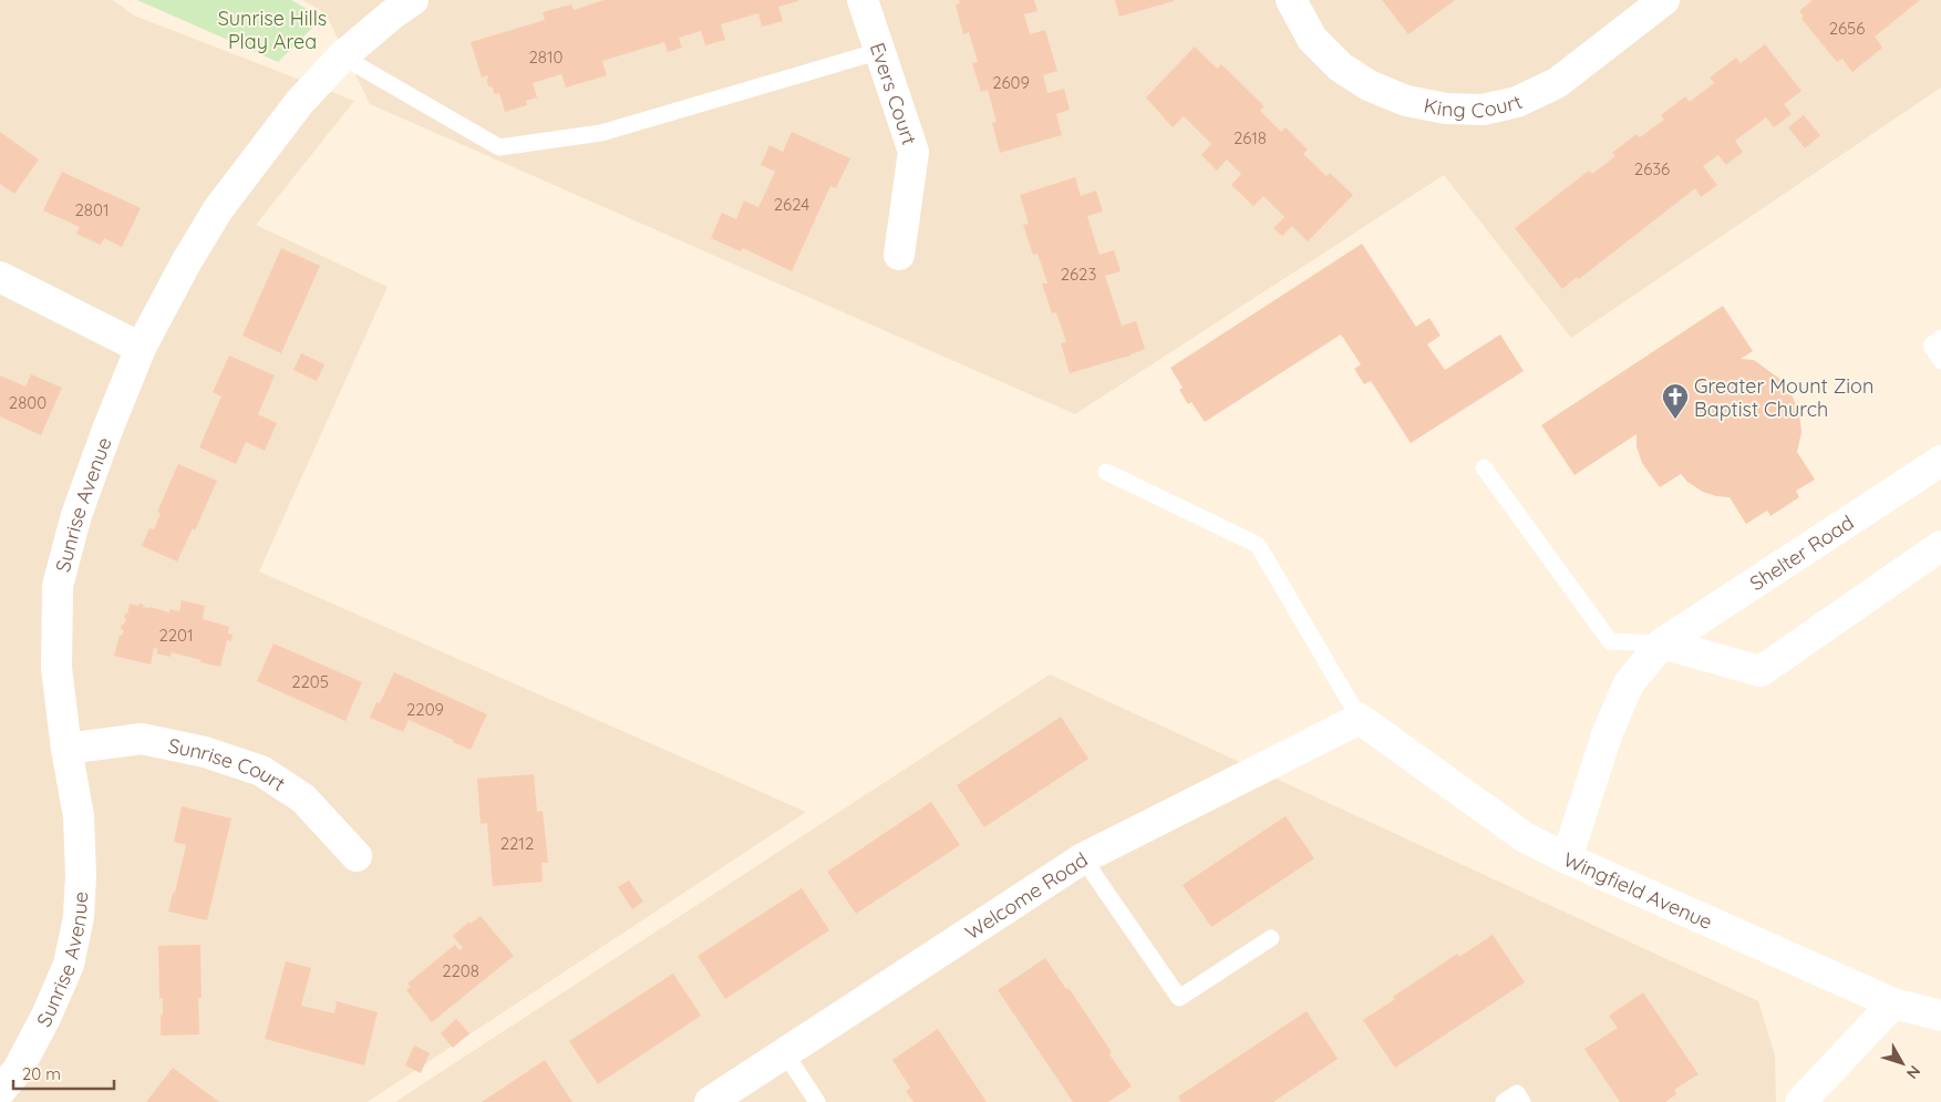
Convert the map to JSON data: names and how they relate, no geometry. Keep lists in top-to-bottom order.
{
  "streets": {
    "street": [
      "Evers Court",
      "King Court",
      "Sunrise Avenue",
      "Shelter Road",
      "Sunrise Court",
      "Wingfield Avenue",
      "Welcome Road"
    ]
  },
  "crossings": [
    ["Sunrise Avenue", "Sunrise Court"],
    ["Shelter Road", "Wingfield Avenue"],
    ["Wingfield Avenue", "Welcome Road"]
  ],
  "parks": ["Sunrise Hills Play Area"],
  "places": {
    "church": ["Greater Mount Zion Baptist Church"]
  },
  "house_numbers": [
    "2656",
    "2810",
    "2609",
    "2618",
    "2636",
    "2624",
    "2801",
    "2623",
    "2800",
    "2201",
    "2205",
    "2209",
    "2212",
    "2208"
  ],
  "scale_bar": "20 m",
  "north": "bottom right"
}
